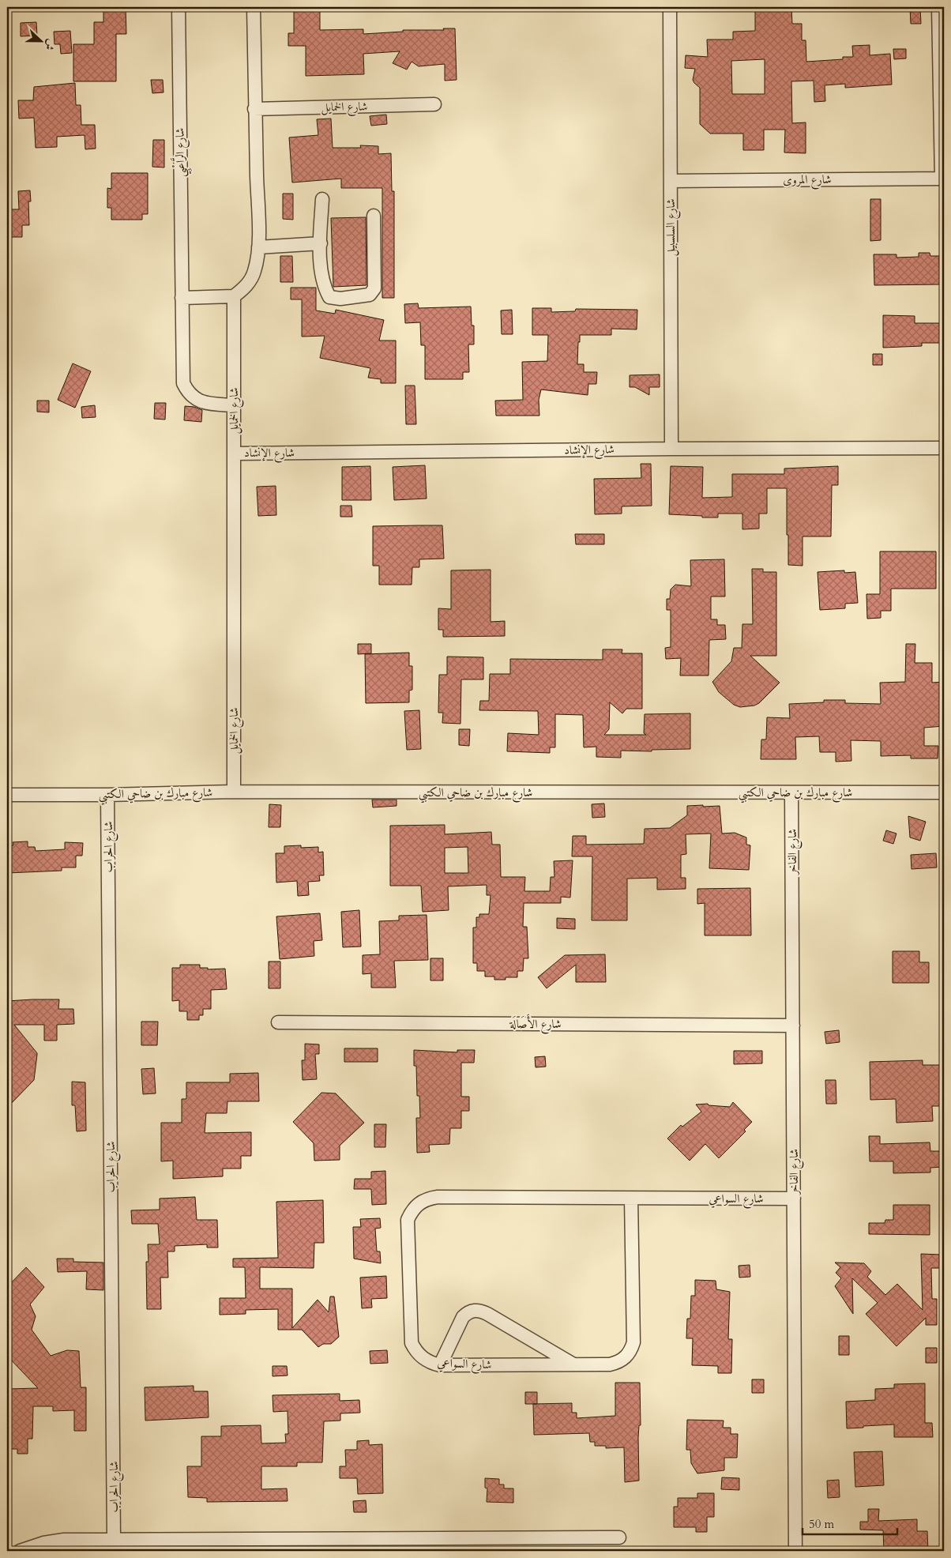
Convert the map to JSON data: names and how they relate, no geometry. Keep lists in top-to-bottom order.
{
  "streets": {
    "street": [
      "شارع الخمايل",
      "شارع الرَّاعْبِي",
      "شارع المروى",
      "شارع السلسبيل",
      "شارع الإنشاد",
      "شارع مبارك بن ضاحي الكتبي",
      "شارع الحراب",
      "شارع الفاخر",
      "شارع الأَصَالَة",
      "شارع السواعي"
    ]
  },
  "crossings": [
    ["شارع الخمايل", "شارع الرَّاعْبِي"],
    ["شارع الخمايل", "شارع الإنشاد"],
    ["شارع الخمايل", "شارع مبارك بن ضاحي الكتبي"],
    ["شارع المروى", "شارع السلسبيل"],
    ["شارع السلسبيل", "شارع الإنشاد"],
    ["شارع مبارك بن ضاحي الكتبي", "شارع الحراب"],
    ["شارع مبارك بن ضاحي الكتبي", "شارع الفاخر"],
    ["شارع الفاخر", "شارع الأَصَالَة"],
    ["شارع الفاخر", "شارع السواعي"]
  ],
  "scale_bar": "50 m",
  "north": "right"
}
